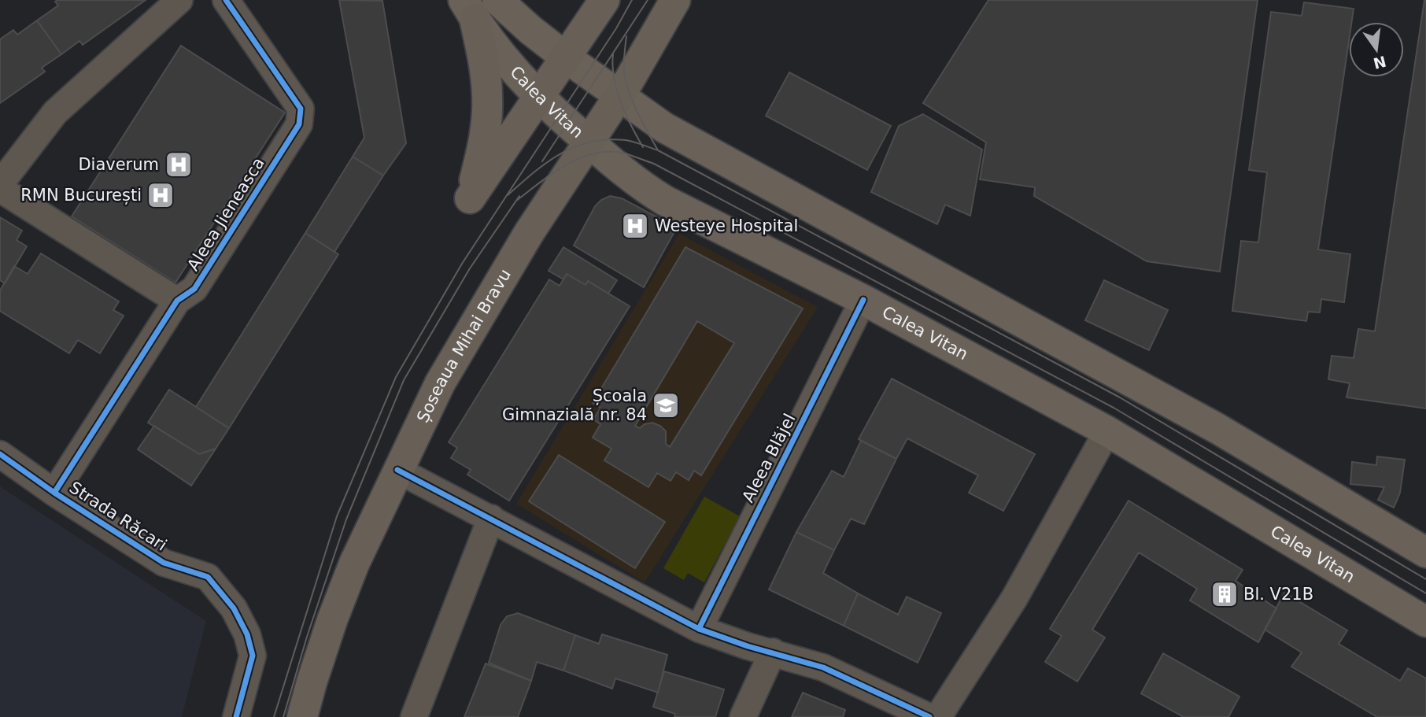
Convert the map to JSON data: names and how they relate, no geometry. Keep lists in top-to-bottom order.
{
  "streets": {
    "main road": ["Calea Vitan", "Șoseaua Mihai Bravu"],
    "street": ["Aleea Jieneasca", "Aleea Blăjel", "Strada Răcari"]
  },
  "crossings": [
    ["Calea Vitan", "Șoseaua Mihai Bravu"],
    ["Calea Vitan", "Aleea Blăjel"],
    ["Aleea Jieneasca", "Strada Răcari"]
  ],
  "places": {
    "hospital": ["Diaverum", "RMN București", "Westeye Hospital"],
    "school or university": ["Școala Gimnazială nr. 84"],
    "building": ["Bl. V21B"]
  },
  "north": "bottom"
}
